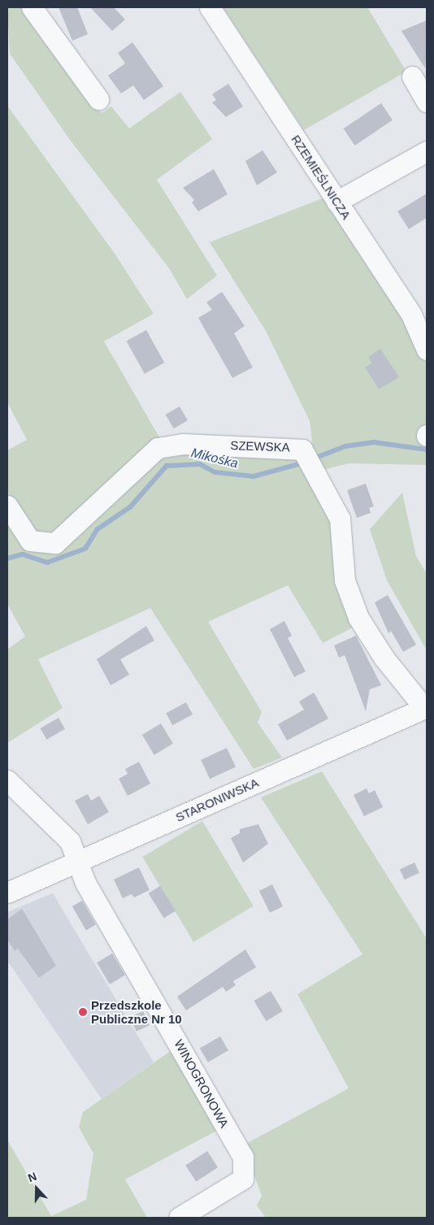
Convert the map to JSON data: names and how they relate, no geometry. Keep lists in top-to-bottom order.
{
  "streets": {
    "street": [
      "RZEMIEŚLNICZA",
      "SZEWSKA",
      "STARONIWSKA",
      "WINOGRONOWA"
    ]
  },
  "crossings": [
    ["SZEWSKA", "STARONIWSKA"],
    ["STARONIWSKA", "WINOGRONOWA"]
  ],
  "water": ["Mikośka"],
  "places": ["Przedszkole Publiczne Nr 10"],
  "north": "top"
}
